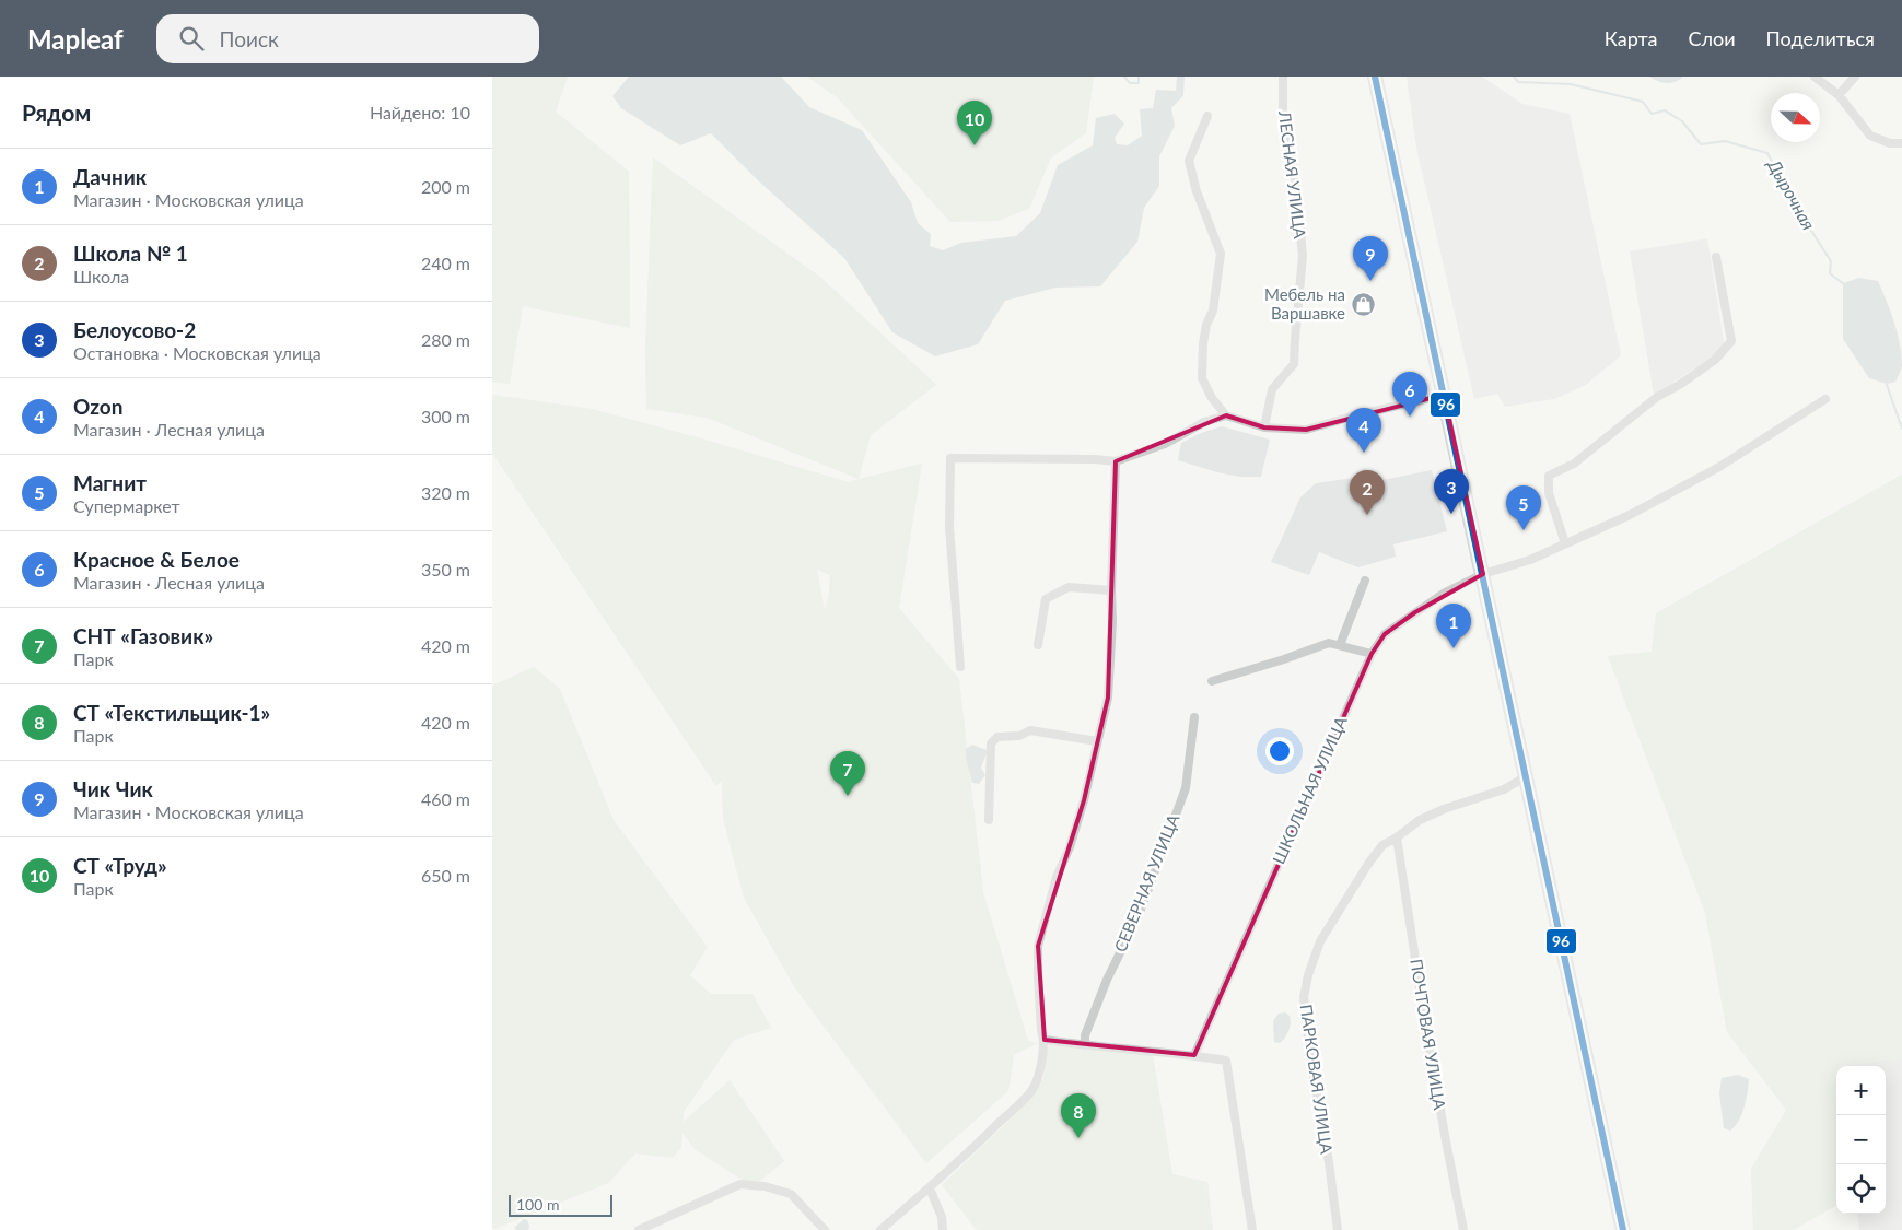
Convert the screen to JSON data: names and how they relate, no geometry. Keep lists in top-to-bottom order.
{
  "streets": {
    "street": [
      "ЛЕСНАЯ УЛИЦА",
      "ШКОЛЬНАЯ УЛИЦА",
      "СЕВЕРНАЯ УЛИЦА",
      "ПОЧТОВАЯ УЛИЦА",
      "ПАРКОВАЯ УЛИЦА"
    ]
  },
  "crossings": [
    ["ПОЧТОВАЯ УЛИЦА", "ПАРКОВАЯ УЛИЦА"]
  ],
  "water": ["Дырочная"],
  "places": {
    "shop": ["Мебель на Варшавке"]
  },
  "lines": ["transit line 96"],
  "scale_bar": "100 m",
  "north": "right",
  "page": {
    "header": "Mapleaf",
    "search": "Поиск",
    "nav": ["Карта", "Слои", "Поделиться"],
    "heading": ["Рядом", "Найдено: 10"],
    "pins": [
      "10",
      "9",
      "6",
      "4",
      "3",
      "2",
      "5",
      "1",
      "7",
      "8"
    ],
    "list": [
      {
        "mark": "1",
        "name": "Дачник",
        "note": "Магазин · Московская улица",
        "value": "200 m"
      },
      {
        "mark": "2",
        "name": "Школа № 1",
        "note": "Школа",
        "value": "240 m"
      },
      {
        "mark": "3",
        "name": "Белоусово-2",
        "note": "Остановка · Московская улица",
        "value": "280 m"
      },
      {
        "mark": "4",
        "name": "Ozon",
        "note": "Магазин · Лесная улица",
        "value": "300 m"
      },
      {
        "mark": "5",
        "name": "Магнит",
        "note": "Супермаркет",
        "value": "320 m"
      },
      {
        "mark": "6",
        "name": "Красное & Белое",
        "note": "Магазин · Лесная улица",
        "value": "350 m"
      },
      {
        "mark": "7",
        "name": "СНТ «Газовик»",
        "note": "Парк",
        "value": "420 m"
      },
      {
        "mark": "8",
        "name": "СТ «Текстильщик-1»",
        "note": "Парк",
        "value": "420 m"
      },
      {
        "mark": "9",
        "name": "Чик Чик",
        "note": "Магазин · Московская улица",
        "value": "460 m"
      },
      {
        "mark": "10",
        "name": "СТ «Труд»",
        "note": "Парк",
        "value": "650 m"
      }
    ],
    "map_buttons": ["+", "−"],
    "scale": "100 m"
  }
}
